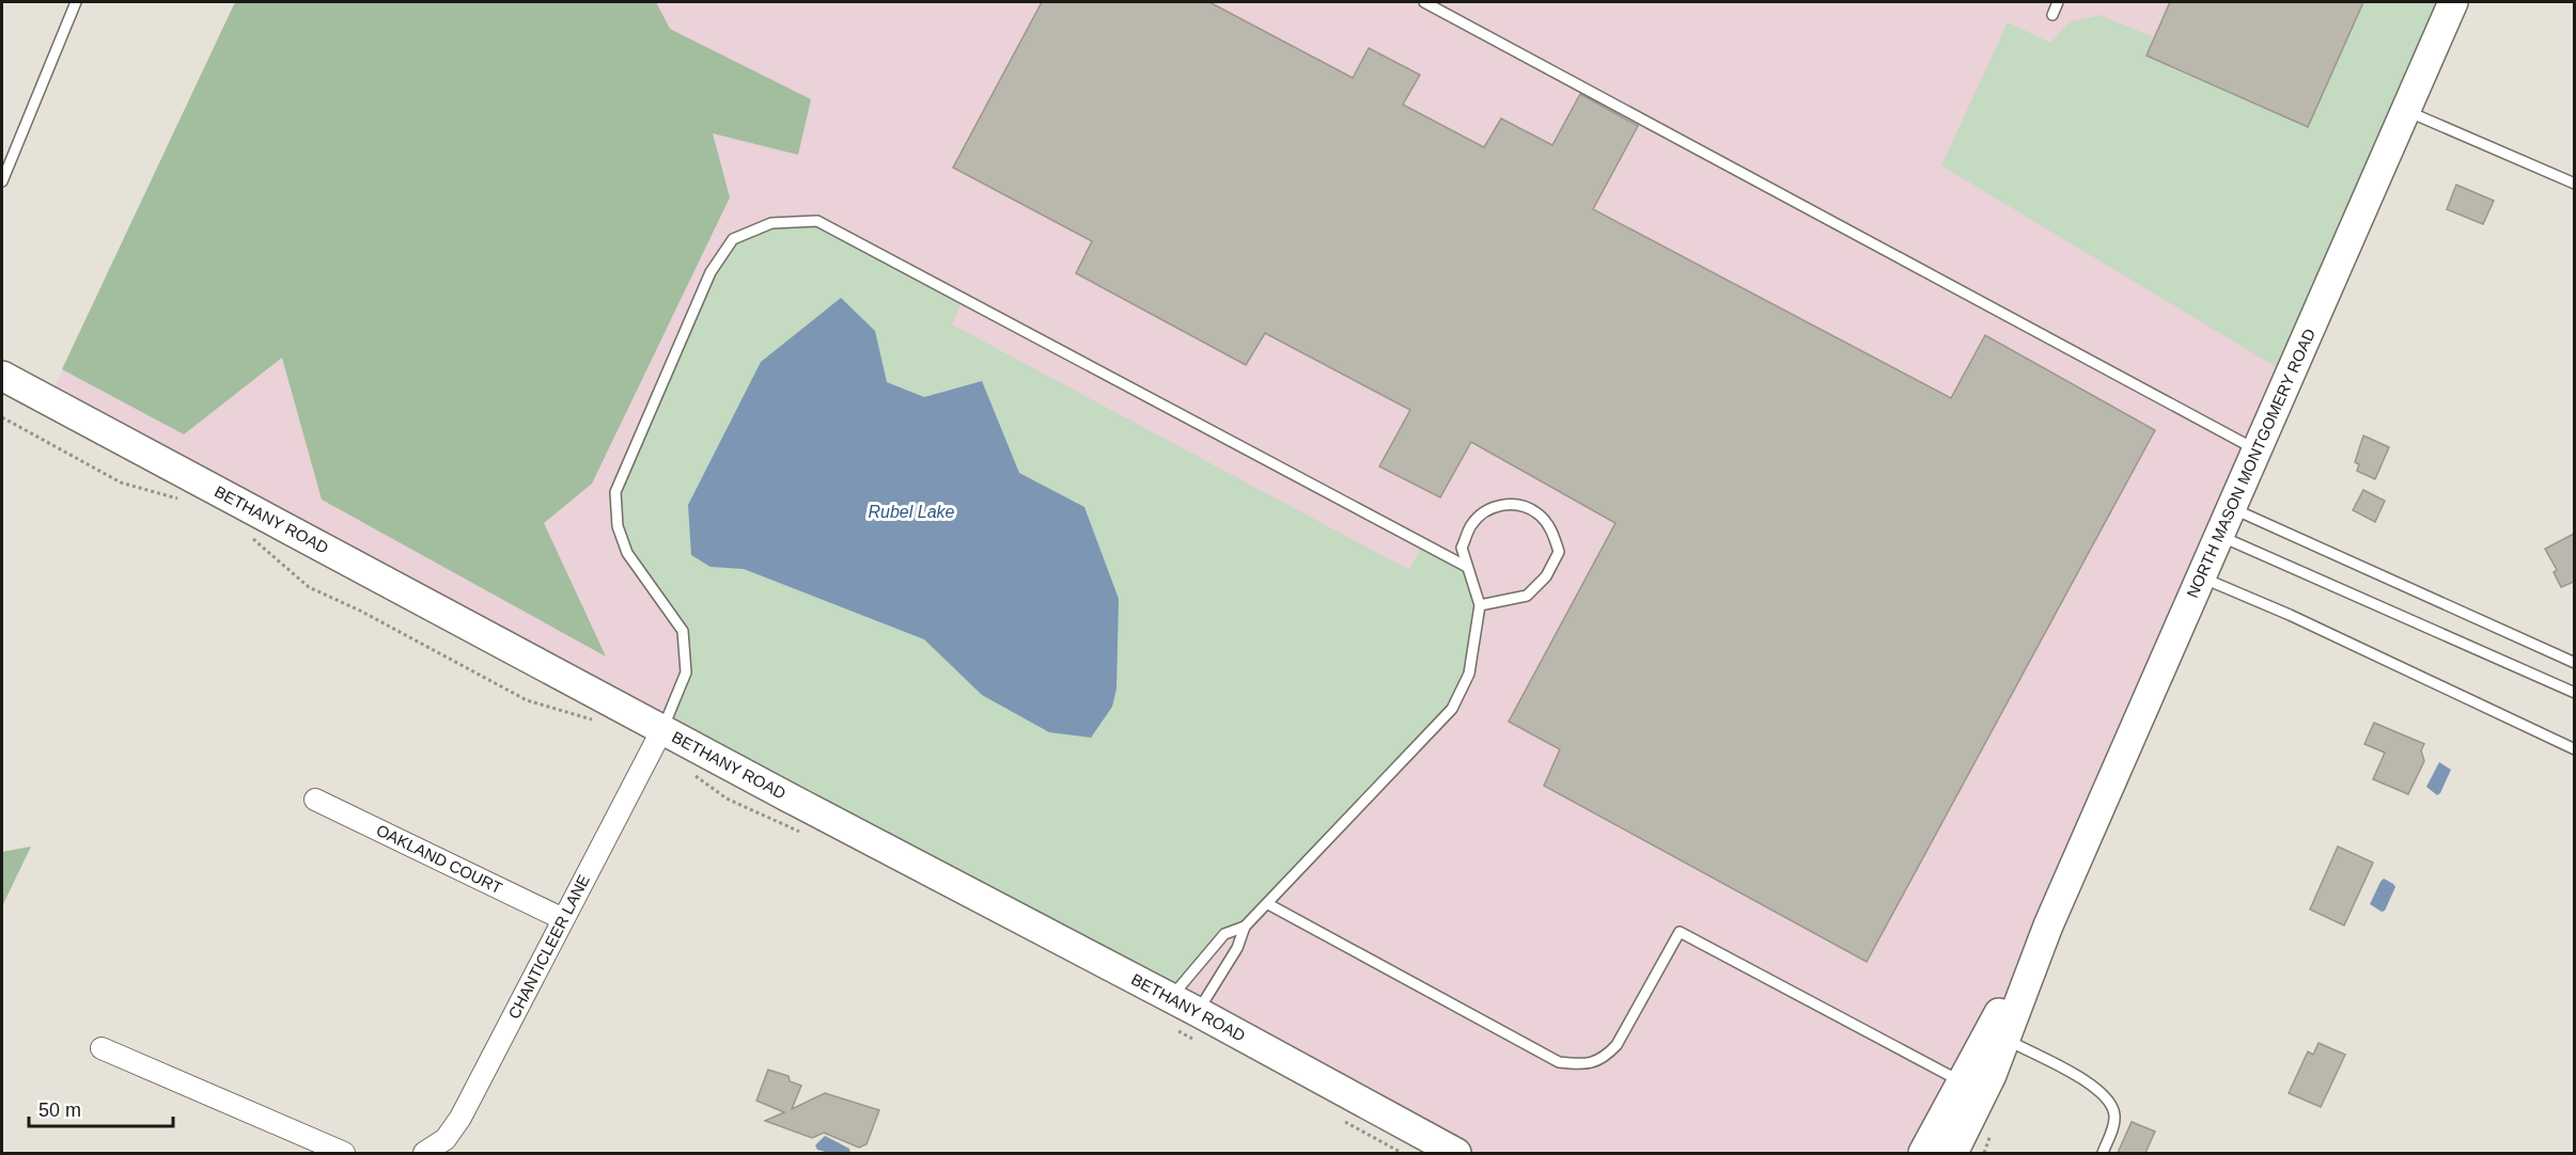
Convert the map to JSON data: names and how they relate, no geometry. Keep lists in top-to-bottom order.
{
  "streets": {
    "main road": ["NORTH MASON MONTGOMERY ROAD", "BETHANY ROAD"],
    "street": ["OAKLAND COURT", "CHANTICLEER LANE"]
  },
  "crossings": [
    ["BETHANY ROAD", "CHANTICLEER LANE"],
    ["OAKLAND COURT", "CHANTICLEER LANE"]
  ],
  "water": ["Rubel Lake"],
  "scale_bar": "50 m"
}
